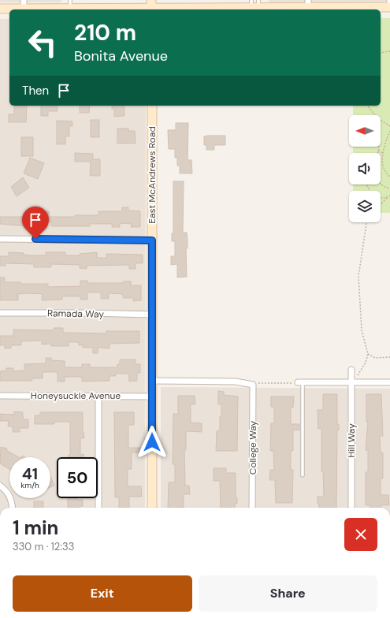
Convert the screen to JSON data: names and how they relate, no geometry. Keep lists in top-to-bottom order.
{
  "streets": {
    "main road": ["East McAndrews Road"],
    "street": [
      "Ramada Way",
      "Honeysuckle Avenue",
      "Hill Way",
      "College Way"
    ]
  },
  "crossings": [
    ["East McAndrews Road", "Ramada Way"],
    ["East McAndrews Road", "Honeysuckle Avenue"]
  ],
  "north": "left",
  "page": {
    "turn": ["210 m", "Bonita Avenue"],
    "then": "Then",
    "speed": "41 km/h",
    "limit": "50",
    "heading": ["1 min", "330 m · 12:33"],
    "buttons": ["Exit", "Share"]
  }
}
